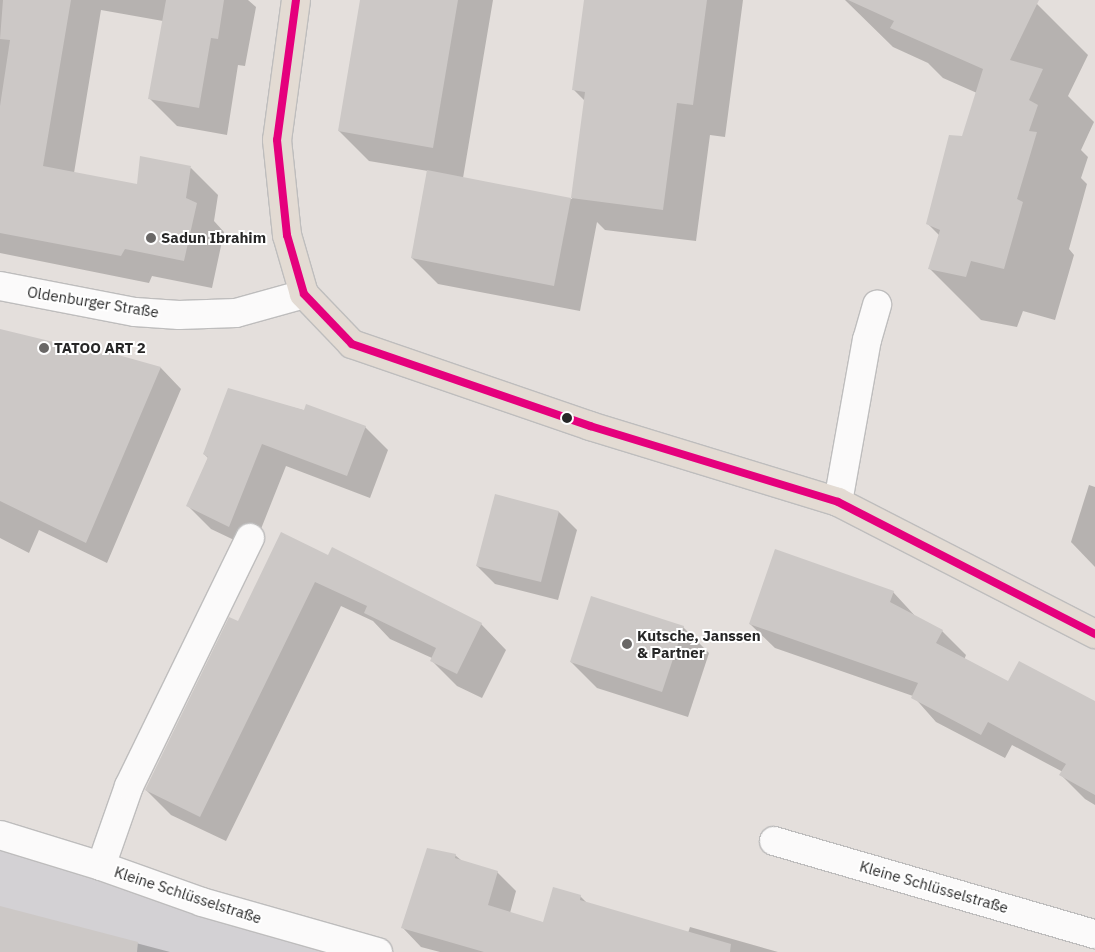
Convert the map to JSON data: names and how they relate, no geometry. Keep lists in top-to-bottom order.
{
  "streets": {
    "street": ["Oldenburger Straße", "Kleine Schlüsselstraße"]
  },
  "places": ["Sadun Ibrahim", "TATOO ART 2", "Kutsche, Janssen & Partner"]
}
